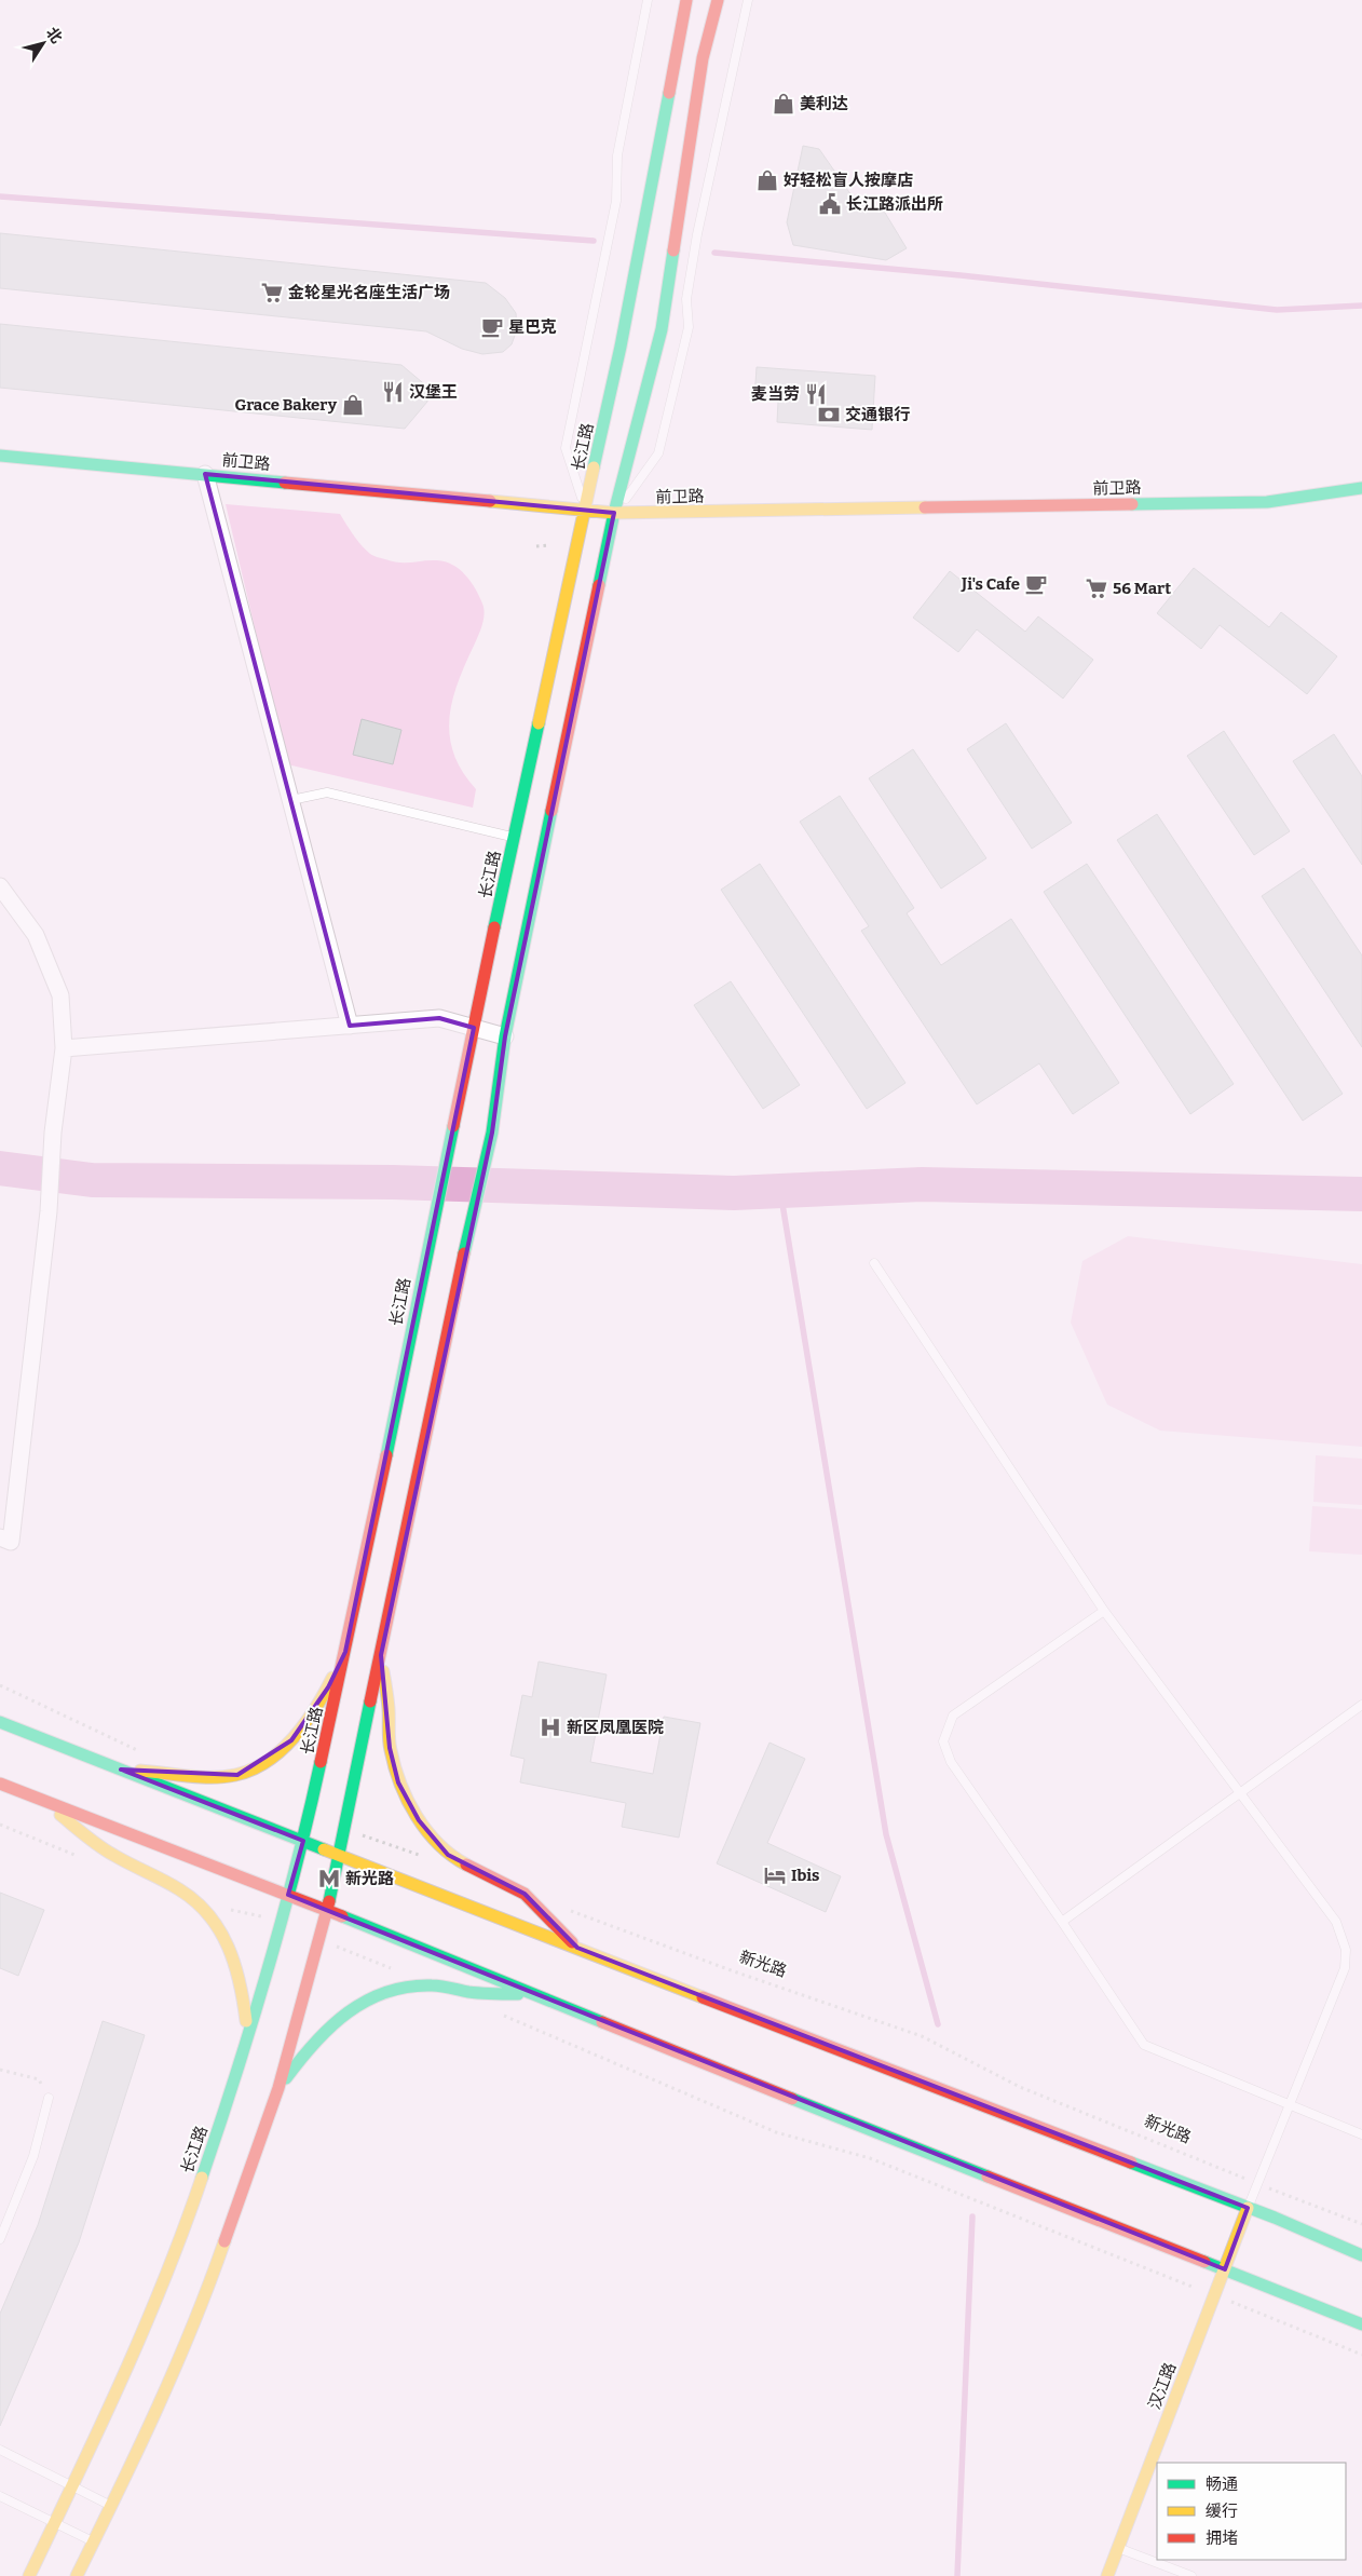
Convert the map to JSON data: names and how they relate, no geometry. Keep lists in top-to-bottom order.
{
  "streets": {
    "main road": ["长江路", "前卫路", "汉江路"],
    "path": ["新光路"]
  },
  "crossings": [
    ["长江路", "前卫路"]
  ],
  "places": {
    "shop": ["美利达", "好轻松盲人按摩店", "Grace Bakery"],
    "public building": ["长江路派出所"],
    "supermarket": ["金轮星光名座生活广场", "56 Mart"],
    "cafe": ["星巴克", "Ji's Cafe"],
    "restaurant": ["汉堡王", "麦当劳"],
    "bank": ["交通银行"],
    "hospital": ["新区凤凰医院"],
    "hotel": ["Ibis"],
    "metro station": ["新光路"]
  },
  "legend": ["畅通", "缓行", "拥堵"],
  "north": "top right"
}
